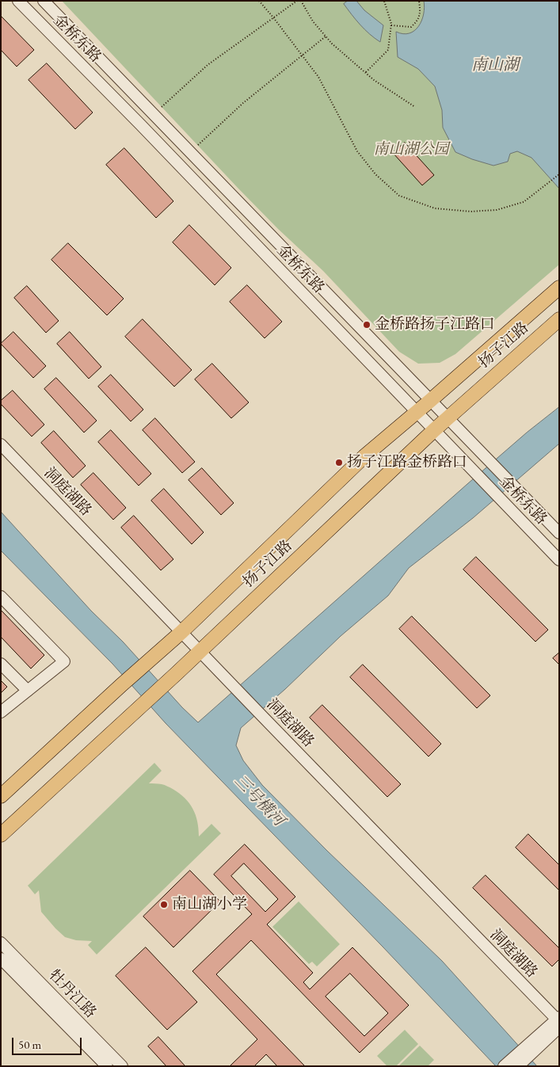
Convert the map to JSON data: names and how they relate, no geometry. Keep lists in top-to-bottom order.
{
  "streets": {
    "main road": ["扬子江路"],
    "street": ["金桥东路", "洞庭湖路", "牡丹江路"]
  },
  "crossings": [
    ["金桥东路", "扬子江路"],
    ["扬子江路", "洞庭湖路"]
  ],
  "water": ["南山湖", "三号横河"],
  "parks": ["南山湖公园"],
  "places": ["金桥路扬子江路口", "扬子江路金桥路口", "南山湖小学"],
  "scale_bar": "50 m"
}
